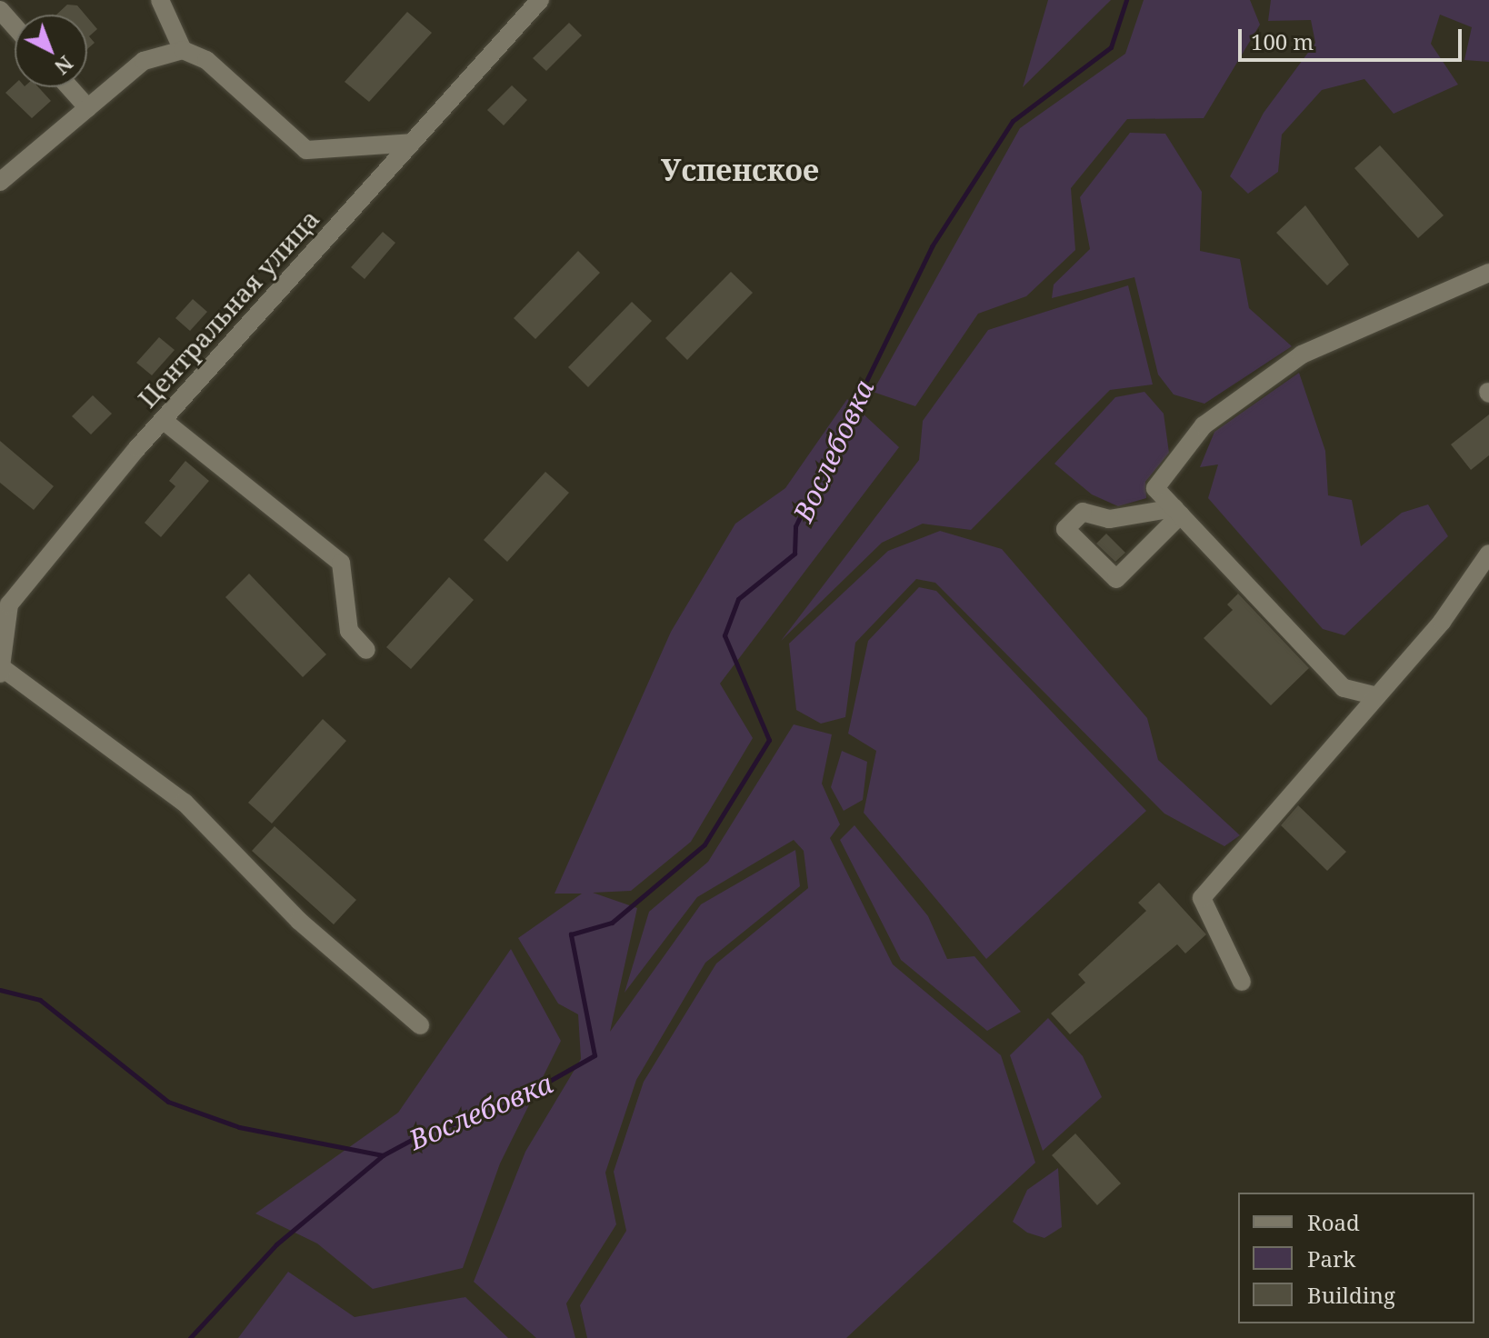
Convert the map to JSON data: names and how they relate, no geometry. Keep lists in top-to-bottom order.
{
  "streets": {
    "street": ["Центральная улица"]
  },
  "districts": ["Успенское"],
  "water": ["Вослебовка"],
  "legend": ["Road", "Park", "Building"],
  "scale_bar": "100 m",
  "north": "bottom right"
}
